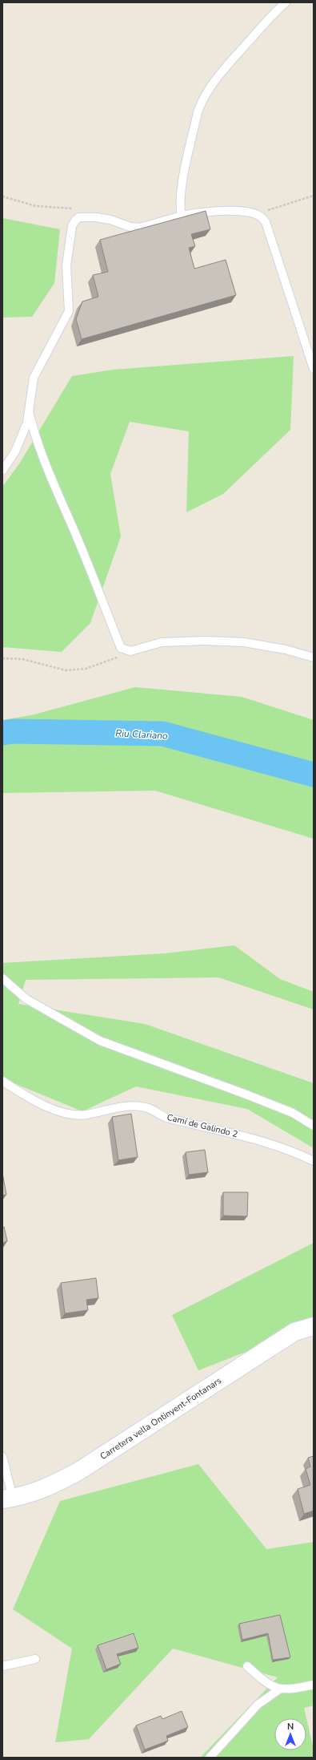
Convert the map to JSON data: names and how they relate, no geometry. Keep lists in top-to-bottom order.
{
  "streets": {
    "street": ["Carretera vella Ontinyent-Fontanars"],
    "lane": ["Camí de Galindo 2"]
  },
  "water": ["Riu Clariano"],
  "north": "top"
}
